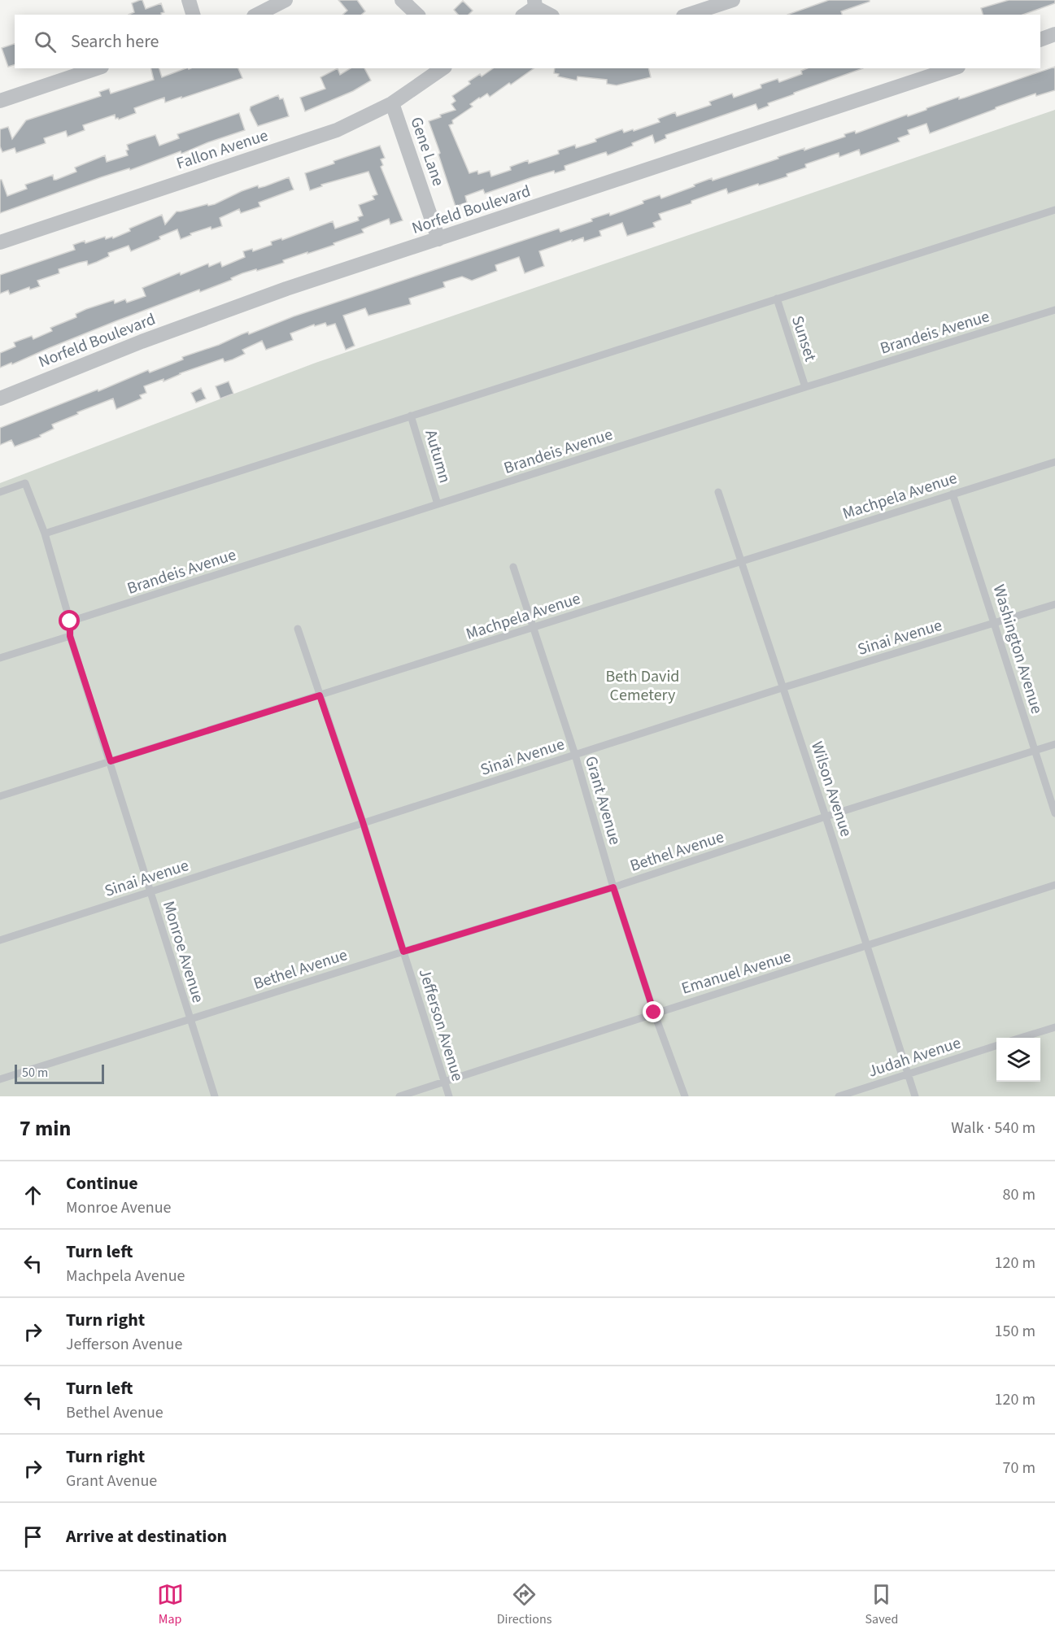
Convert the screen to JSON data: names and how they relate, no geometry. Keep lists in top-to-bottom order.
{
  "streets": {
    "street": ["Fallon Avenue", "Gene Lane", "Norfeld Boulevard"],
    "lane": [
      "Brandeis Avenue",
      "Sunset",
      "Autumn",
      "Machpela Avenue",
      "Sinai Avenue",
      "Washington Avenue",
      "Wilson Avenue",
      "Grant Avenue",
      "Bethel Avenue",
      "Monroe Avenue",
      "Emanuel Avenue",
      "Jefferson Avenue",
      "Judah Avenue"
    ]
  },
  "crossings": [
    ["Fallon Avenue", "Gene Lane"],
    ["Gene Lane", "Norfeld Boulevard"],
    ["Brandeis Avenue", "Sunset"],
    ["Brandeis Avenue", "Autumn"],
    ["Brandeis Avenue", "Monroe Avenue"],
    ["Machpela Avenue", "Washington Avenue"],
    ["Machpela Avenue", "Wilson Avenue"],
    ["Machpela Avenue", "Grant Avenue"],
    ["Machpela Avenue", "Monroe Avenue"],
    ["Machpela Avenue", "Jefferson Avenue"],
    ["Sinai Avenue", "Washington Avenue"],
    ["Sinai Avenue", "Wilson Avenue"],
    ["Sinai Avenue", "Grant Avenue"],
    ["Sinai Avenue", "Monroe Avenue"],
    ["Sinai Avenue", "Jefferson Avenue"],
    ["Washington Avenue", "Bethel Avenue"],
    ["Wilson Avenue", "Bethel Avenue"],
    ["Wilson Avenue", "Emanuel Avenue"],
    ["Wilson Avenue", "Judah Avenue"],
    ["Grant Avenue", "Bethel Avenue"],
    ["Grant Avenue", "Emanuel Avenue"],
    ["Bethel Avenue", "Monroe Avenue"],
    ["Bethel Avenue", "Jefferson Avenue"],
    ["Emanuel Avenue", "Jefferson Avenue"]
  ],
  "parks": ["Beth David Cemetery"],
  "scale_bar": "50 m",
  "page": {
    "search": "Search here",
    "scale": "50 m",
    "heading": ["7 min", "Walk · 540 m"],
    "list": [
      ["Continue", "Monroe Avenue", "80 m"],
      ["Turn left", "Machpela Avenue", "120 m"],
      ["Turn right", "Jefferson Avenue", "150 m"],
      ["Turn left", "Bethel Avenue", "120 m"],
      ["Turn right", "Grant Avenue", "70 m"],
      "Arrive at destination"
    ],
    "nav": ["Map", "Directions", "Saved"]
  }
}
